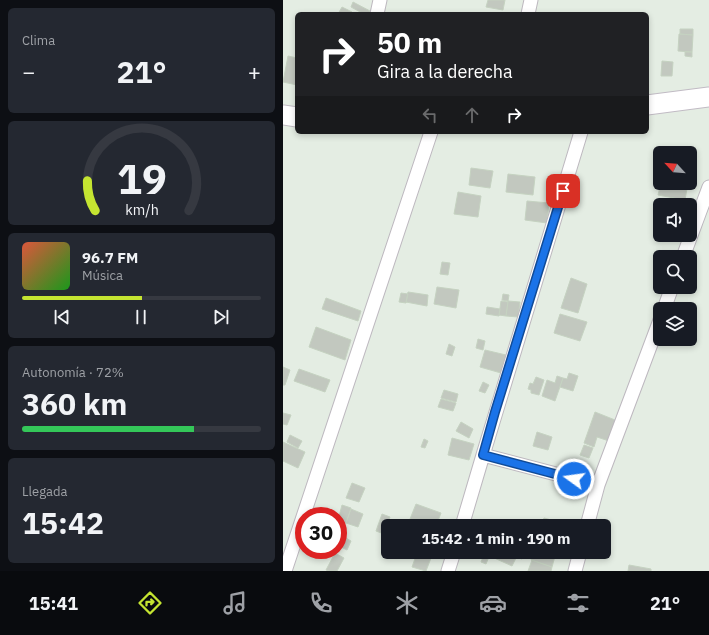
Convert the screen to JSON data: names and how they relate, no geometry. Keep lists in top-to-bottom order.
{
  "north": "top left",
  "page": {
    "tile": [
      "Clima",
      ["Autonomía · 72%", "360 km"],
      ["Llegada", "15:42"]
    ],
    "turn": ["50 m", "Gira a la derecha"],
    "heat": ["−", "21°", "+"],
    "song": ["96.7 FM", "Música"],
    "limit": "30",
    "trip": "15:42 · 1 min · 190 m",
    "tabs": ["15:41", "21°"],
    "gauge": ["19", "km/h"]
  }
}
